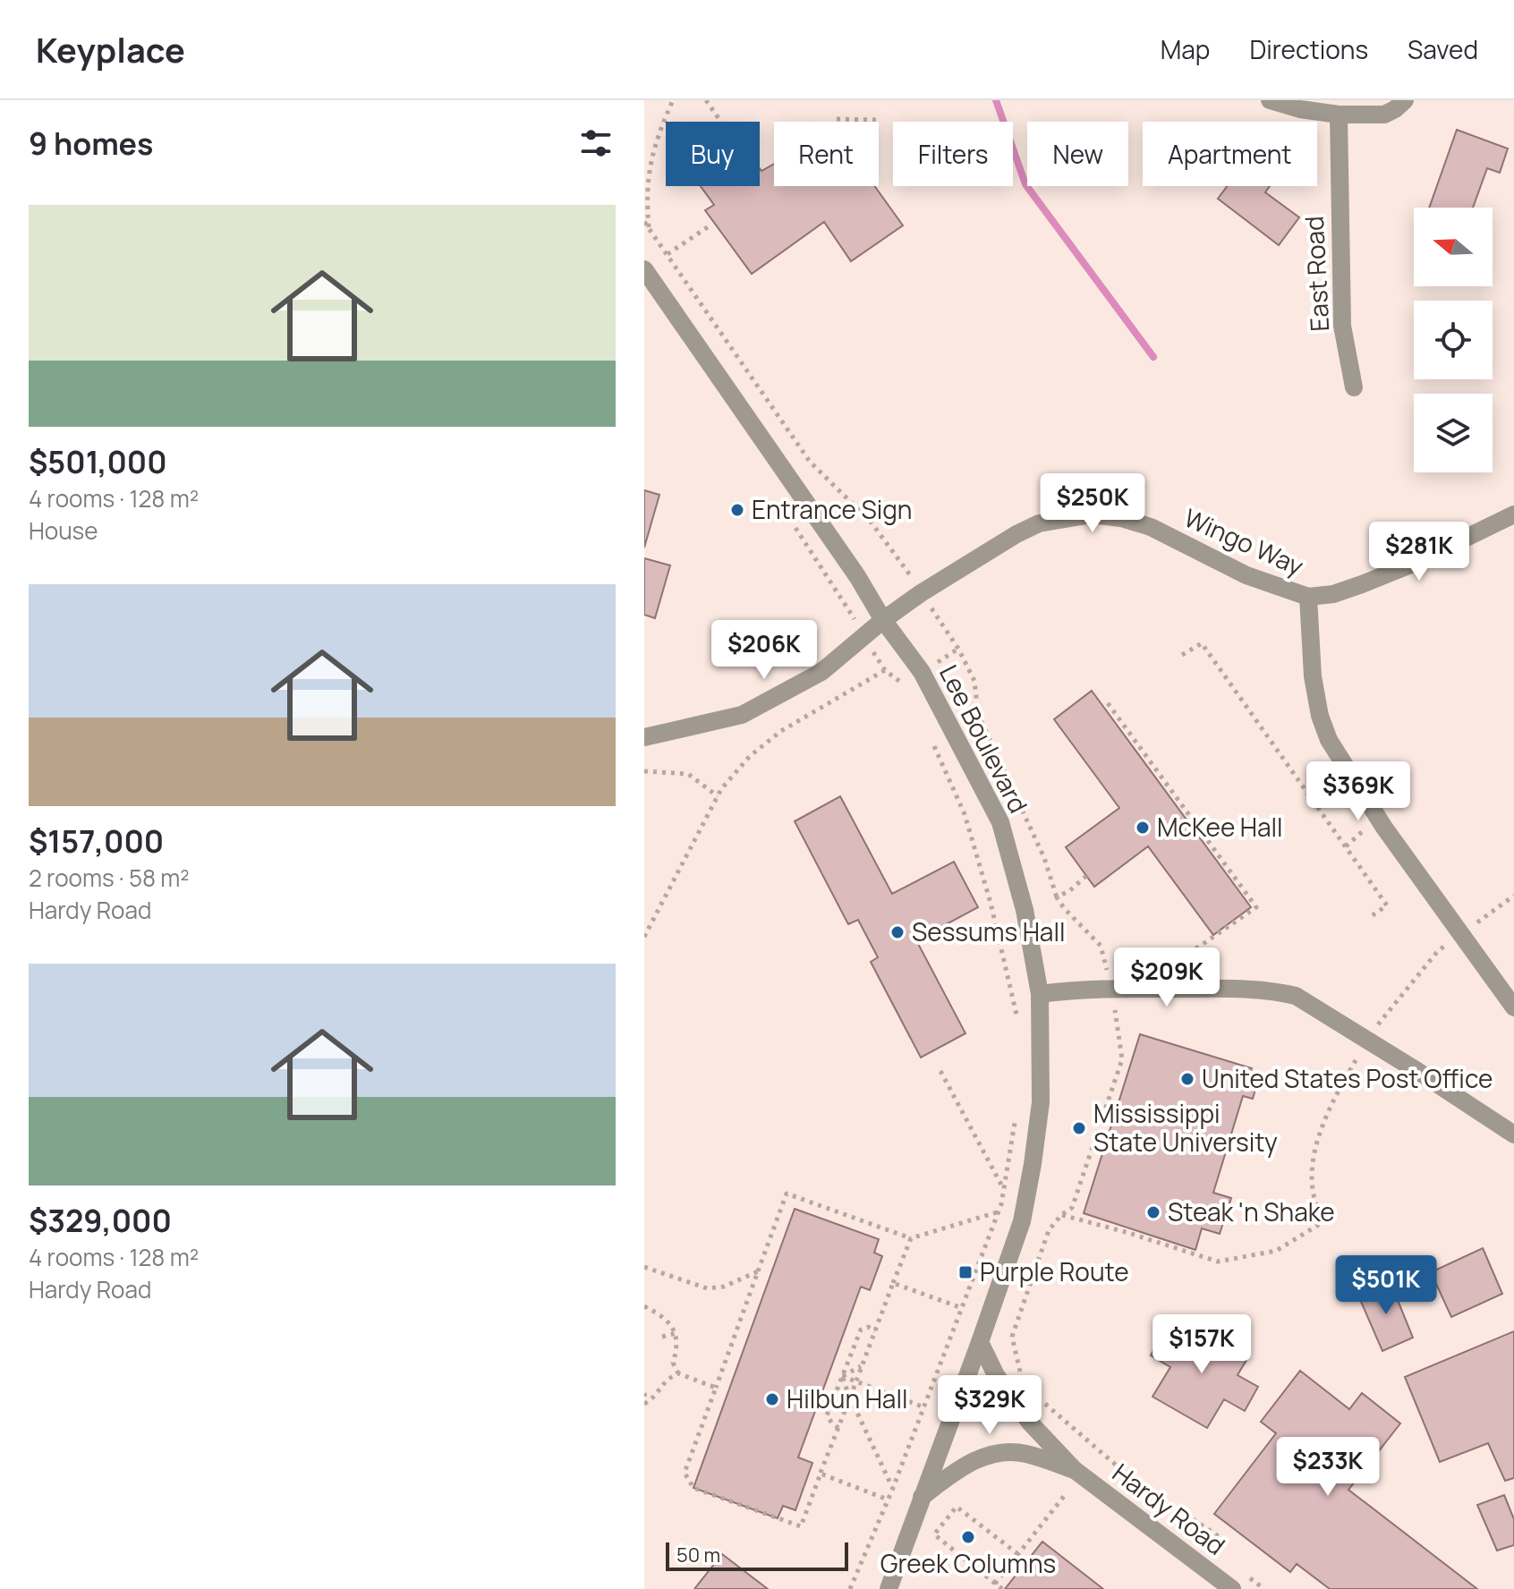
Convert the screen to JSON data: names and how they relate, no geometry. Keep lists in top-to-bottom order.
{
  "streets": {
    "street": [
      "East Road",
      "Wingo Way",
      "Lee Boulevard",
      "Hardy Road"
    ]
  },
  "crossings": [
    ["Wingo Way", "Lee Boulevard"],
    ["Lee Boulevard", "Hardy Road"]
  ],
  "places": {
    "other": [
      "Entrance Sign",
      "McKee Hall",
      "Sessums Hall",
      "United States Post Office",
      "Mississippi State University",
      "Steak 'n Shake",
      "Hilbun Hall",
      "Greek Columns"
    ],
    "transit": ["Purple Route"]
  },
  "scale_bar": "50 m",
  "north": "left",
  "page": {
    "header": "Keyplace",
    "nav": ["Map", "Directions", "Saved"],
    "heading": "9 homes",
    "chip": [
      "Buy",
      "Rent",
      "Filters",
      "New",
      "Apartment"
    ],
    "list": [
      {
        "name": "$501,000",
        "note": "4 rooms · 128 m² · House"
      },
      {
        "name": "$157,000",
        "note": "2 rooms · 58 m² · Hardy Road"
      },
      {
        "name": "$329,000",
        "note": "4 rooms · 128 m² · Hardy Road"
      }
    ],
    "price": [
      "$250K",
      "$281K",
      "$206K",
      "$369K",
      "$209K",
      "$501K",
      "$157K",
      "$329K",
      "$233K"
    ],
    "scale": "50 m"
  }
}
